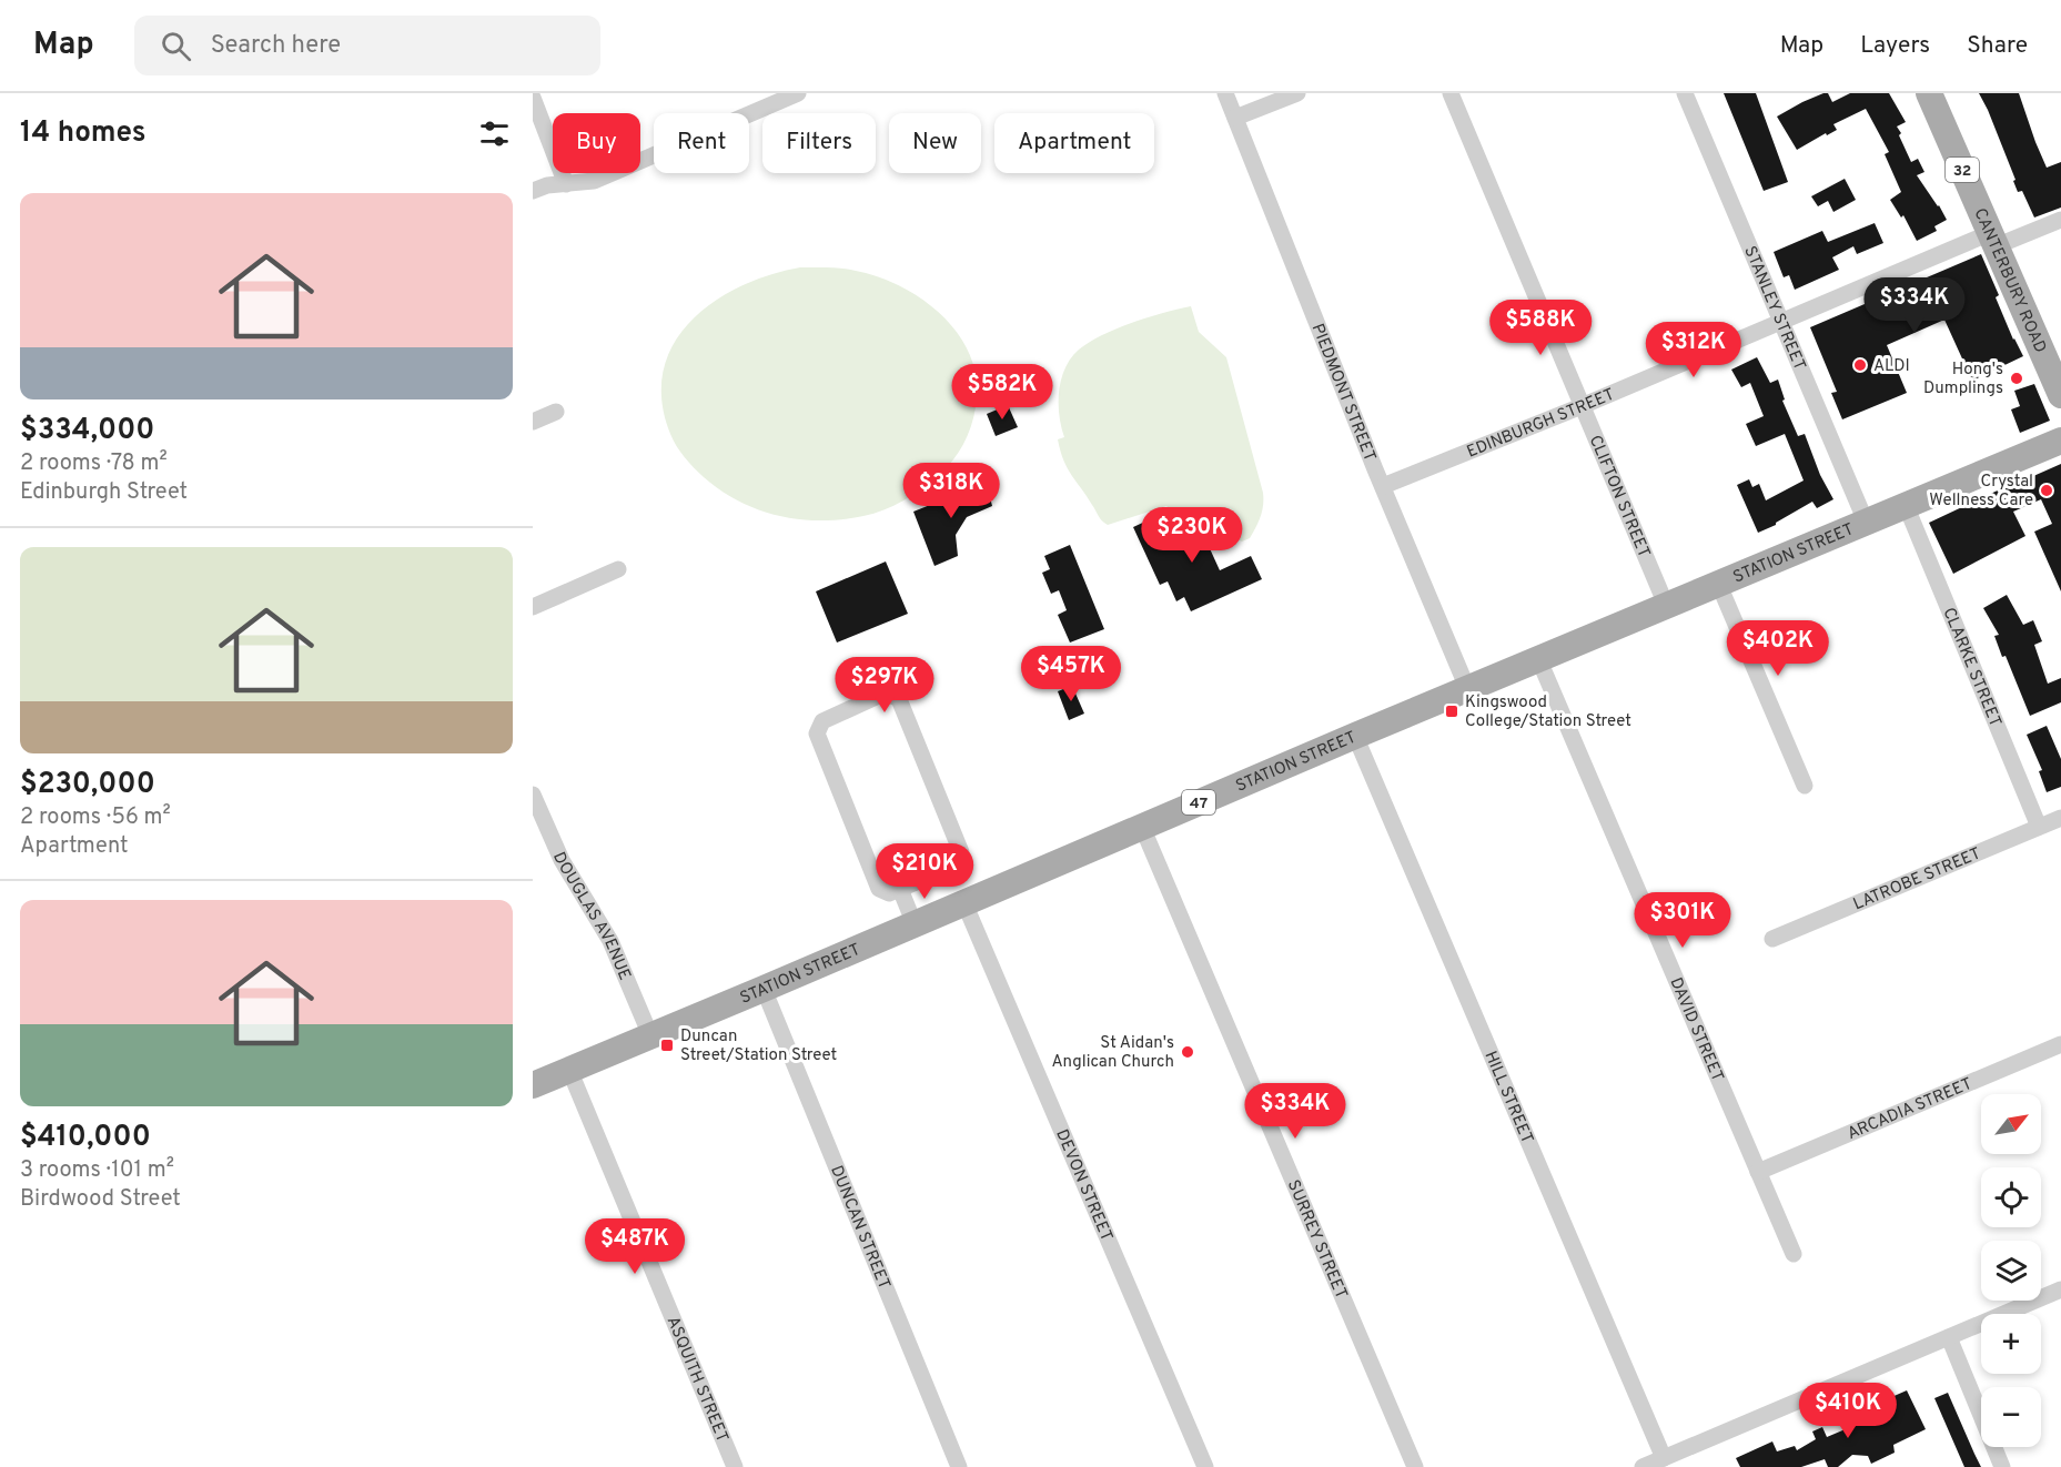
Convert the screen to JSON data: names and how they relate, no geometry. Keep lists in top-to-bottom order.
{
  "streets": {
    "main road": [
      "32",
      "CANTERBURY ROAD",
      "STATION STREET",
      "47"
    ],
    "street": [
      "STANLEY STREET",
      "PIEDMONT STREET",
      "EDINBURGH STREET",
      "CLIFTON STREET",
      "CLARKE STREET",
      "LATROBE STREET",
      "DOUGLAS AVENUE",
      "DAVID STREET",
      "HILL STREET",
      "ARCADIA STREET",
      "DEVON STREET",
      "DUNCAN STREET",
      "SURREY STREET",
      "ASQUITH STREET"
    ]
  },
  "crossings": [
    ["CANTERBURY ROAD", "EDINBURGH STREET"],
    ["STANLEY STREET", "EDINBURGH STREET"],
    ["STANLEY STREET", "STATION STREET"],
    ["PIEDMONT STREET", "EDINBURGH STREET"],
    ["PIEDMONT STREET", "STATION STREET"],
    ["EDINBURGH STREET", "CLIFTON STREET"],
    ["CLIFTON STREET", "STATION STREET"],
    ["STATION STREET", "CLARKE STREET"],
    ["STATION STREET", "DOUGLAS AVENUE"],
    ["STATION STREET", "DAVID STREET"],
    ["STATION STREET", "HILL STREET"],
    ["STATION STREET", "DEVON STREET"],
    ["STATION STREET", "DUNCAN STREET"],
    ["STATION STREET", "SURREY STREET"],
    ["STATION STREET", "ASQUITH STREET"],
    ["CLARKE STREET", "LATROBE STREET"],
    ["DAVID STREET", "ARCADIA STREET"]
  ],
  "places": {
    "other": [
      "ALDI",
      "Hong's Dumplings",
      "Crystal Wellness Care",
      "St Aidan's Anglican Church"
    ],
    "transit": ["Kingswood College/Station Street", "Duncan Street/Station Street"]
  },
  "north": "top right",
  "page": {
    "header": "Map",
    "search": "Search here",
    "nav": ["Map", "Layers", "Share"],
    "heading": "14 homes",
    "chip": [
      "Buy",
      "Rent",
      "Filters",
      "New",
      "Apartment"
    ],
    "list": [
      {
        "name": "$334,000",
        "note": "2 rooms · 78 m² · Edinburgh Street"
      },
      {
        "name": "$230,000",
        "note": "2 rooms · 56 m² · Apartment"
      },
      {
        "name": "$410,000",
        "note": "3 rooms · 101 m² · Birdwood Street"
      }
    ],
    "price": [
      "$334K",
      "$588K",
      "$312K",
      "$582K",
      "$318K",
      "$230K",
      "$402K",
      "$457K",
      "$297K",
      "$210K",
      "$301K",
      "$334K",
      "$487K",
      "$410K"
    ],
    "map_buttons": ["+", "−"]
  }
}
